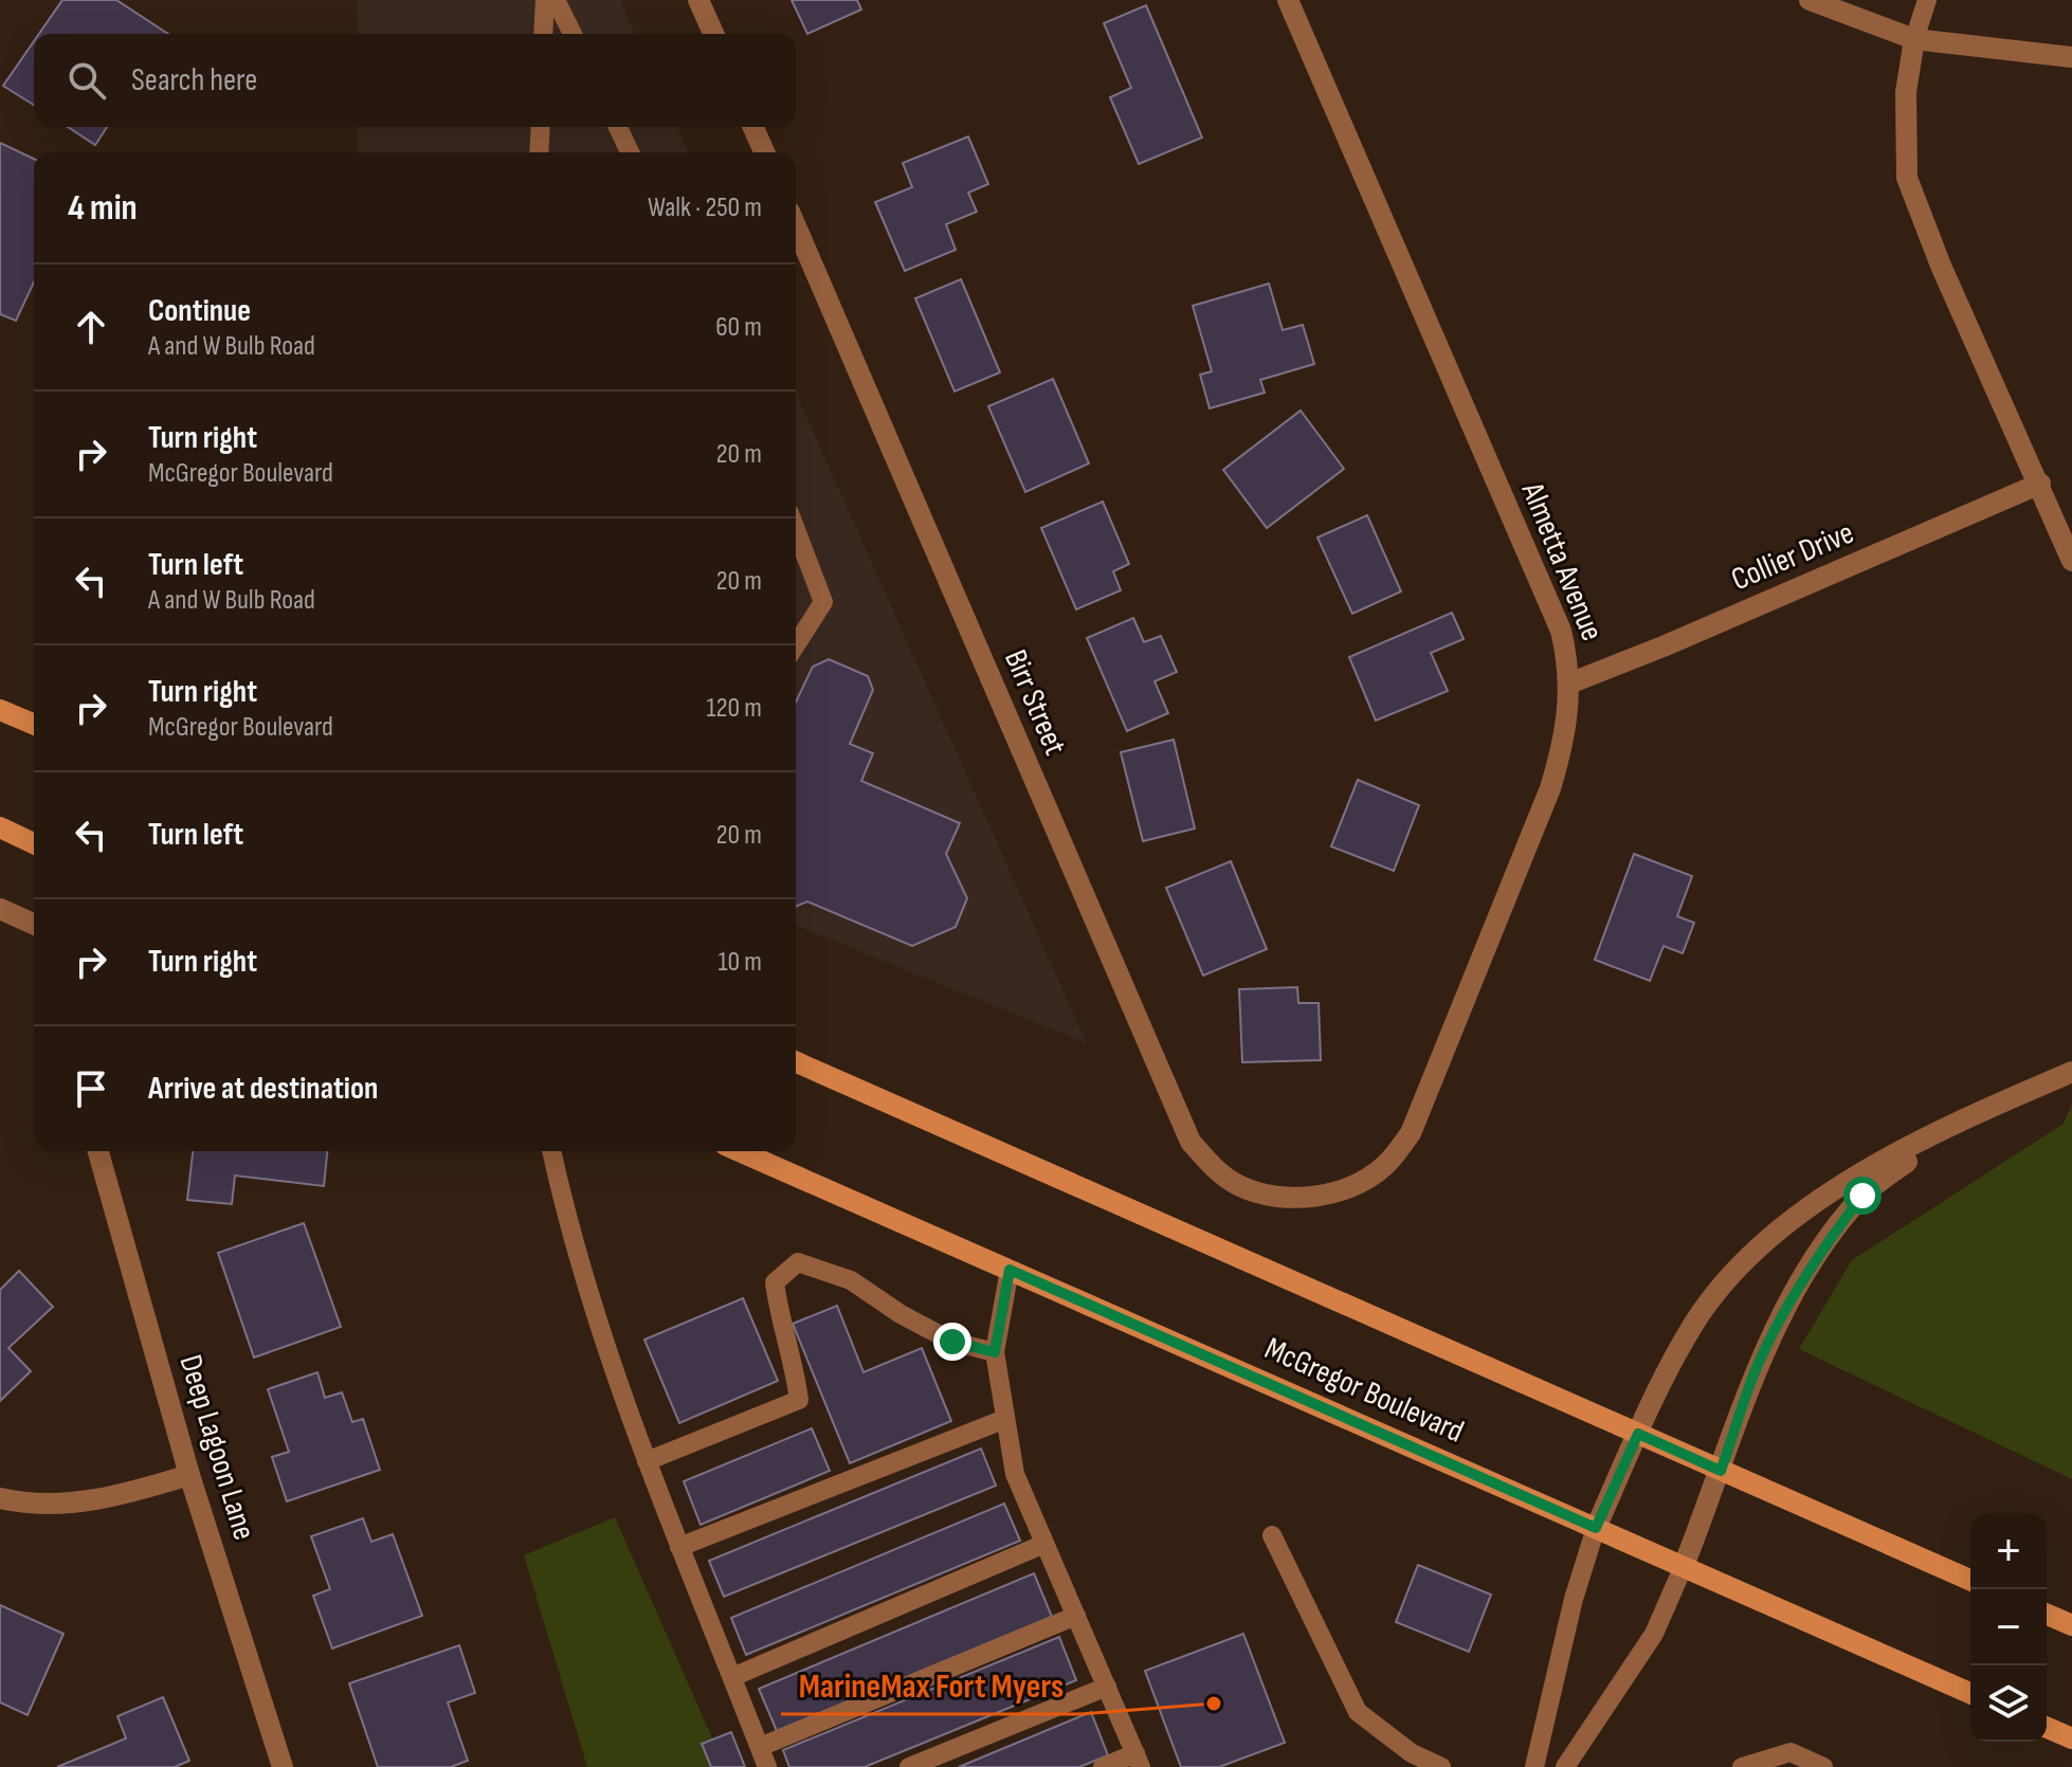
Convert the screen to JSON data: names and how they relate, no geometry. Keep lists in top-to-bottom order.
{
  "streets": {
    "main road": ["McGregor Boulevard"],
    "street": [
      "Collier Drive",
      "Almetta Avenue",
      "Birr Street",
      "Deep Lagoon Lane"
    ]
  },
  "crossings": [
    ["Collier Drive", "Almetta Avenue"],
    ["Almetta Avenue", "Birr Street"]
  ],
  "places": ["MarineMax Fort Myers"],
  "page": {
    "search": "Search here",
    "heading": ["4 min", "Walk · 250 m"],
    "list": [
      ["Continue", "A and W Bulb Road", "60 m"],
      ["Turn right", "McGregor Boulevard", "20 m"],
      ["Turn left", "A and W Bulb Road", "20 m"],
      ["Turn right", "McGregor Boulevard", "120 m"],
      ["Turn left", "20 m"],
      ["Turn right", "10 m"],
      "Arrive at destination"
    ],
    "map_buttons": ["+", "−"]
  }
}
